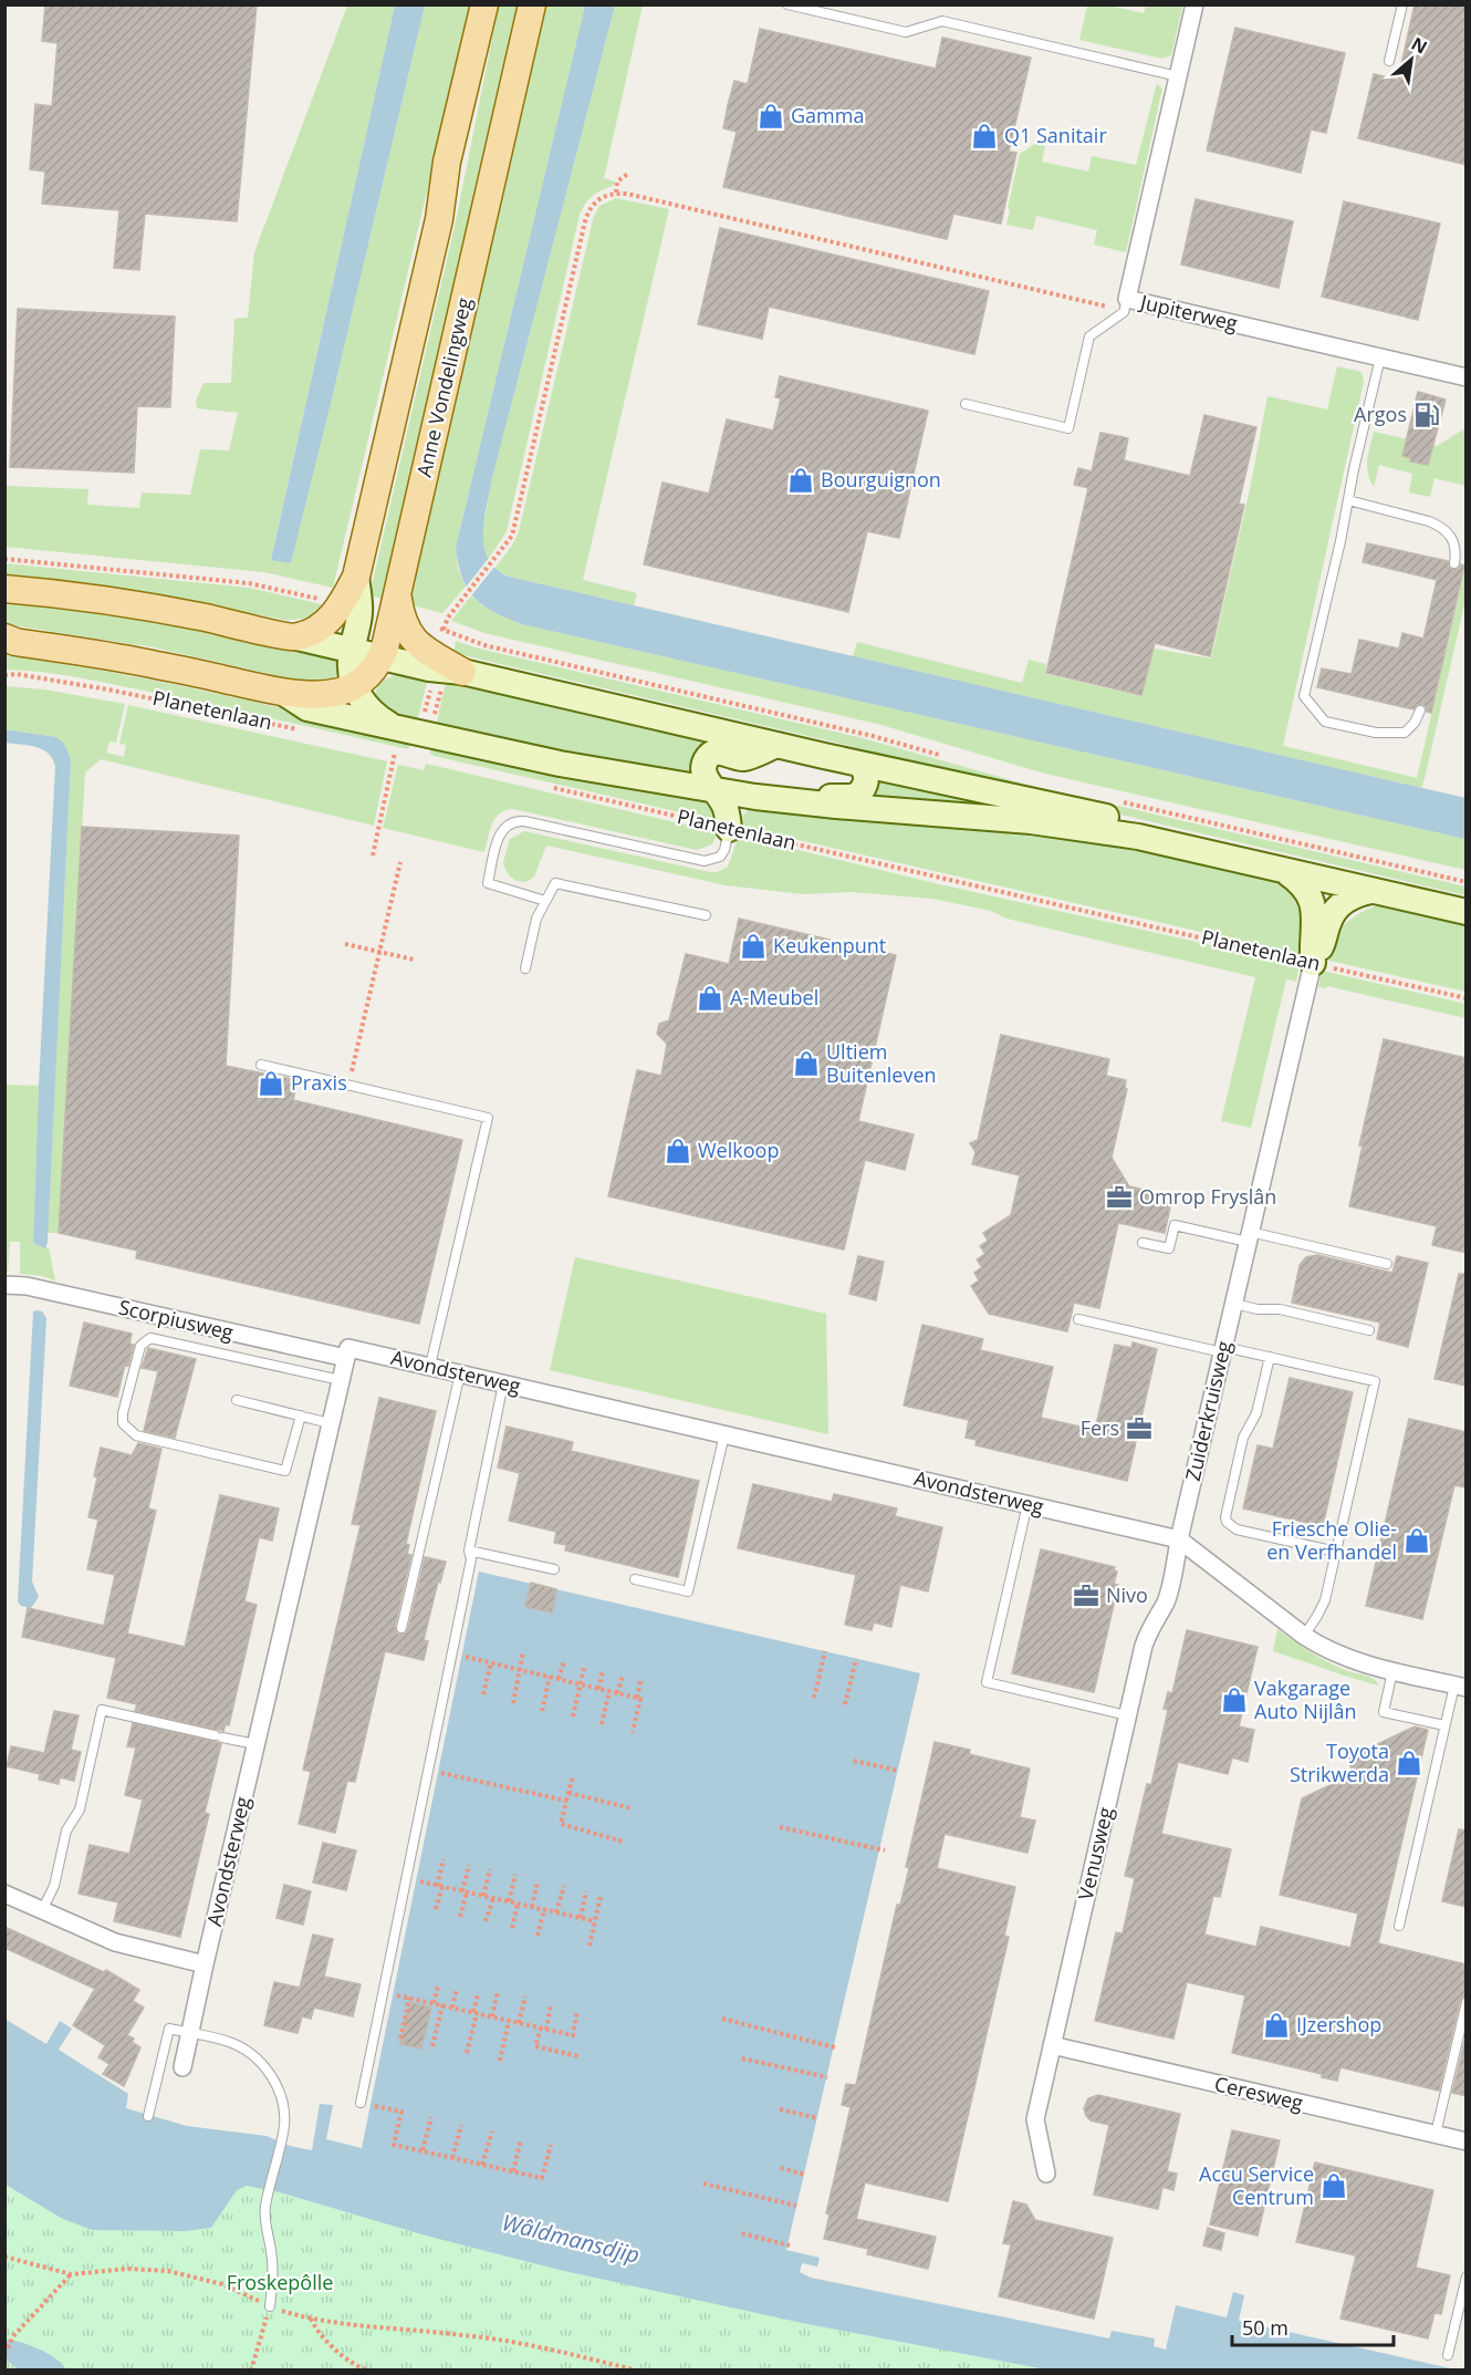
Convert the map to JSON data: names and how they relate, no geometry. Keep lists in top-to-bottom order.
{
  "streets": {
    "main road": ["Anne Vondelingweg", "Planetenlaan"],
    "street": [
      "Jupiterweg",
      "Scorpiusweg",
      "Avondsterweg",
      "Zuiderkruisweg",
      "Venusweg",
      "Ceresweg"
    ]
  },
  "crossings": [
    ["Anne Vondelingweg", "Planetenlaan"],
    ["Planetenlaan", "Zuiderkruisweg"],
    ["Scorpiusweg", "Avondsterweg"],
    ["Avondsterweg", "Zuiderkruisweg"],
    ["Avondsterweg", "Venusweg"],
    ["Zuiderkruisweg", "Venusweg"],
    ["Venusweg", "Ceresweg"]
  ],
  "water": ["Wâldmansdjip"],
  "parks": ["Froskepôlle"],
  "places": {
    "shop": [
      "Gamma",
      "Q1 Sanitair",
      "Bourguignon",
      "Keukenpunt",
      "A-Meubel",
      "Ultiem Buitenleven",
      "Praxis",
      "Welkoop",
      "Friesche Olie- en Verfhandel",
      "Vakgarage Auto Nijlân",
      "Toyota Strikwerda",
      "IJzershop",
      "Accu Service Centrum"
    ],
    "fuel station": ["Argos"],
    "office": ["Omrop Fryslân", "Fers", "Nivo"]
  },
  "scale_bar": "50 m",
  "north": "top right"
}
